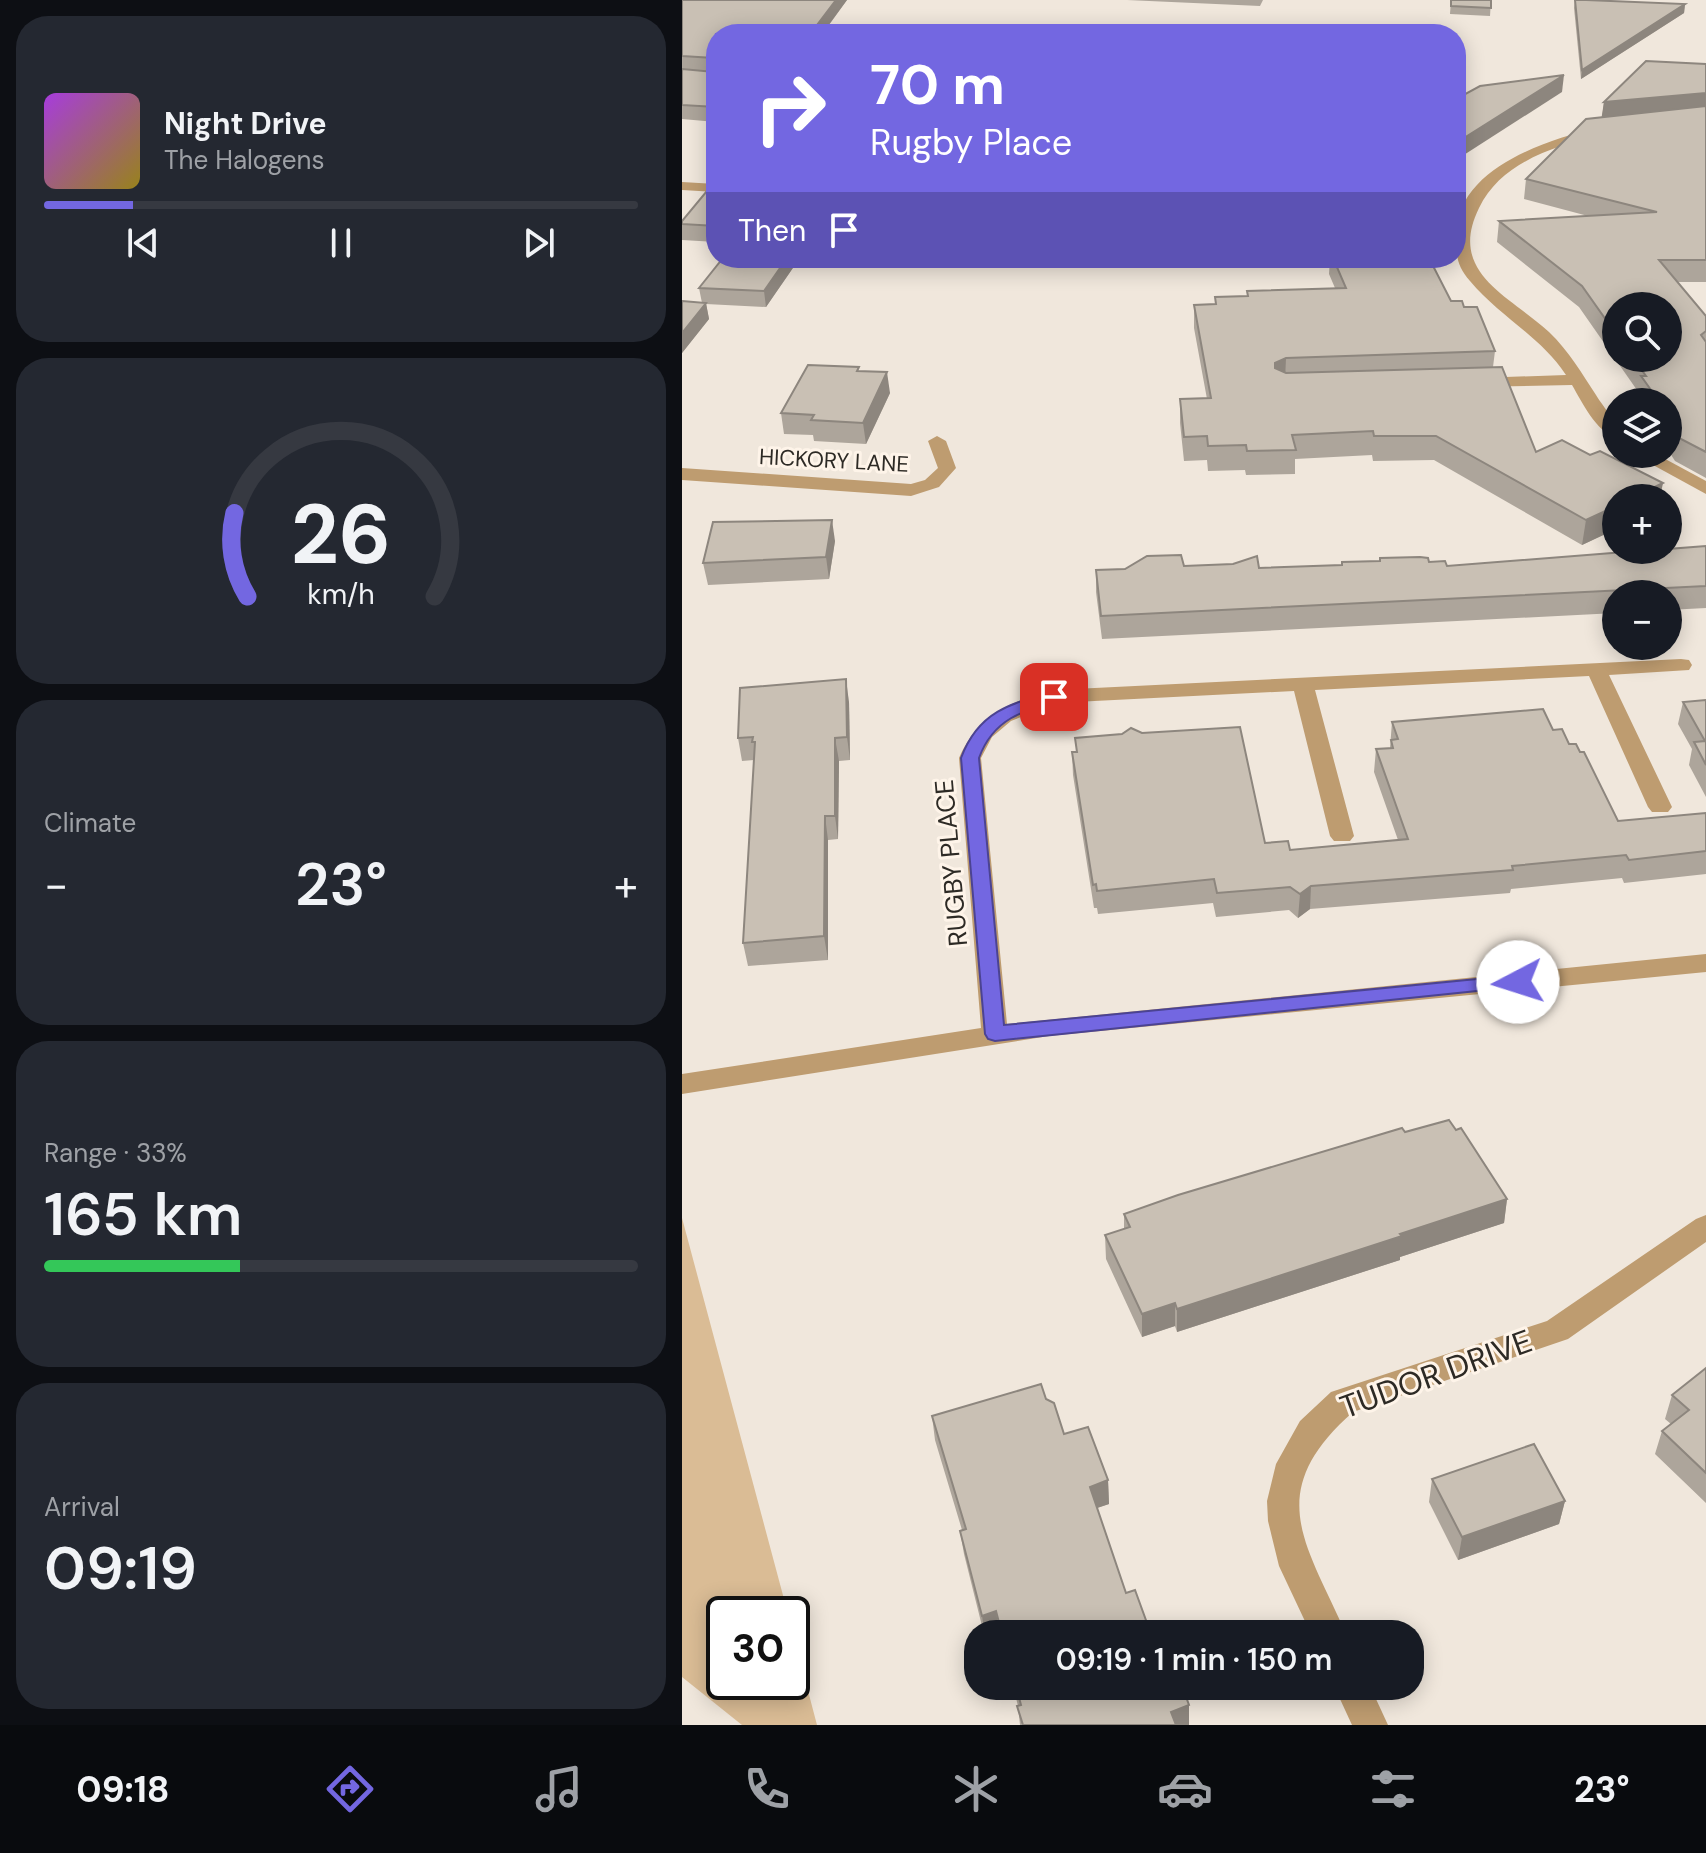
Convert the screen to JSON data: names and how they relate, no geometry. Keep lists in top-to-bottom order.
{
  "streets": {
    "street": ["HICKORY LANE", "RUGBY PLACE", "TUDOR DRIVE"]
  },
  "page": {
    "turn": ["70 m", "Rugby Place"],
    "song": ["Night Drive", "The Halogens"],
    "then": "Then",
    "map_buttons": ["+", "−"],
    "tile": [
      "Climate",
      ["Range · 33%", "165 km"],
      ["Arrival", "09:19"]
    ],
    "heat": ["−", "23°", "+"],
    "limit": "30",
    "trip": "09:19 · 1 min · 150 m",
    "tabs": ["09:18", "23°"],
    "gauge": ["26", "km/h"]
  }
}
